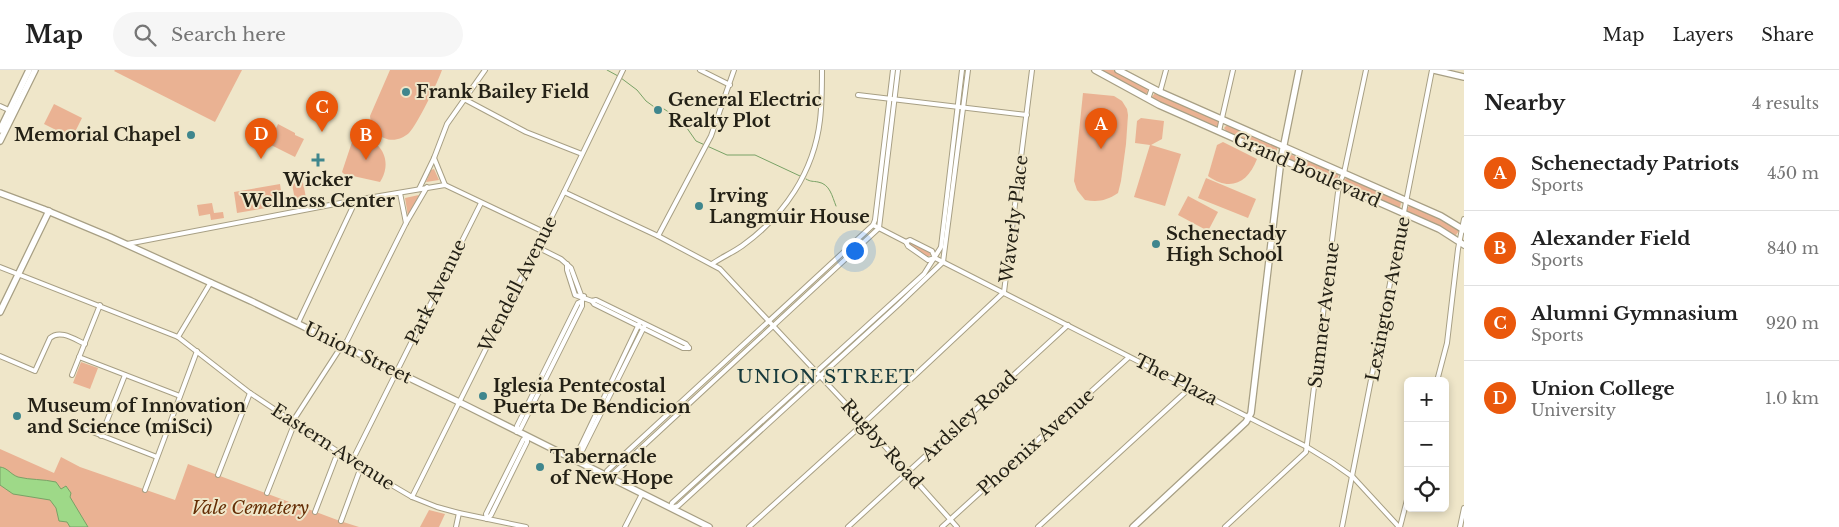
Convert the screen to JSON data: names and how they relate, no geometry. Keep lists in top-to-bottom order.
{
  "streets": {
    "street": [
      "Grand Boulevard",
      "Waverly Place",
      "Wendell Avenue",
      "Park Avenue",
      "Lexington Avenue",
      "Sumner Avenue",
      "Union Street",
      "The Plaza",
      "Ardsley Road",
      "Phoenix Avenue",
      "Rugby Road",
      "Eastern Avenue"
    ]
  },
  "crossings": [
    ["Grand Boulevard", "Lexington Avenue"],
    ["Grand Boulevard", "Sumner Avenue"],
    ["Waverly Place", "The Plaza"],
    ["Waverly Place", "Rugby Road"],
    ["Wendell Avenue", "Union Street"],
    ["Wendell Avenue", "Rugby Road"],
    ["Wendell Avenue", "Eastern Avenue"],
    ["Park Avenue", "Union Street"],
    ["Park Avenue", "Eastern Avenue"],
    ["Lexington Avenue", "The Plaza"],
    ["Sumner Avenue", "The Plaza"],
    ["The Plaza", "Ardsley Road"],
    ["The Plaza", "Phoenix Avenue"],
    ["Ardsley Road", "Rugby Road"],
    ["Phoenix Avenue", "Rugby Road"]
  ],
  "districts": ["UNION STREET"],
  "parks": ["Vale Cemetery"],
  "places": {
    "other": [
      "Frank Bailey Field",
      "General Electric Realty Plot",
      "Memorial Chapel",
      "Irving Langmuir House",
      "Schenectady High School",
      "Iglesia Pentecostal Puerta De Bendicion",
      "Museum of Innovation and Science (miSci)",
      "Tabernacle of New Hope"
    ],
    "health": ["Wicker Wellness Center"]
  },
  "page": {
    "header": "Map",
    "search": "Search here",
    "nav": ["Map", "Layers", "Share"],
    "heading": ["Nearby", "4 results"],
    "pins": [
      "C",
      "A",
      "D",
      "B"
    ],
    "list": [
      {
        "mark": "A",
        "name": "Schenectady Patriots",
        "note": "Sports",
        "value": "450 m"
      },
      {
        "mark": "B",
        "name": "Alexander Field",
        "note": "Sports",
        "value": "840 m"
      },
      {
        "mark": "C",
        "name": "Alumni Gymnasium",
        "note": "Sports",
        "value": "920 m"
      },
      {
        "mark": "D",
        "name": "Union College",
        "note": "University",
        "value": "1.0 km"
      }
    ],
    "map_buttons": ["+", "−"]
  }
}
